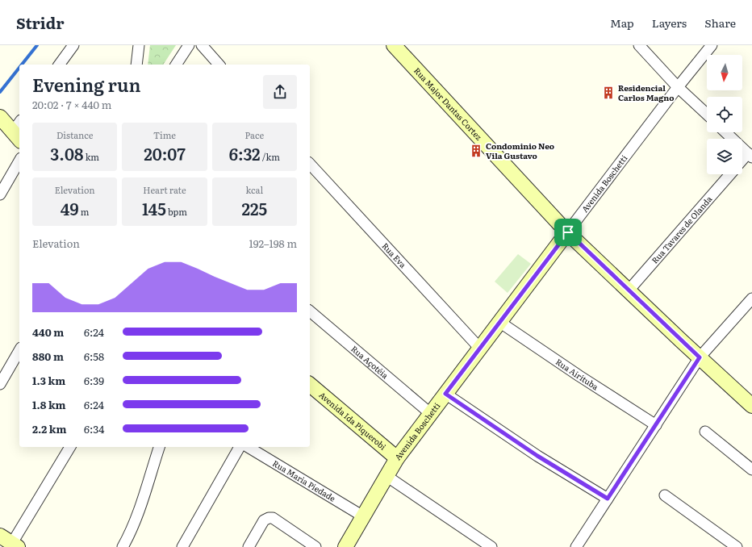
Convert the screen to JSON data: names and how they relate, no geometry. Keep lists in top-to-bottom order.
{
  "streets": {
    "street": [
      "Rua Major Dantas Cortez",
      "Avenida Boschetti",
      "Rua Tavares de Olanda",
      "Rua Eva",
      "Rua Açotéia",
      "Rua Airituba",
      "Avenida Ida Piquerobi",
      "Rua Maria Piedade"
    ]
  },
  "crossings": [
    ["Rua Major Dantas Cortez", "Avenida Boschetti"],
    ["Rua Major Dantas Cortez", "Rua Tavares de Olanda"],
    ["Avenida Boschetti", "Rua Eva"],
    ["Avenida Boschetti", "Rua Açotéia"],
    ["Avenida Boschetti", "Rua Airituba"],
    ["Avenida Boschetti", "Avenida Ida Piquerobi"],
    ["Avenida Boschetti", "Rua Maria Piedade"]
  ],
  "places": {
    "building": ["Residencial Carlos Magno", "Condominio Neo Vila Gustavo"]
  },
  "north": "bottom",
  "page": {
    "header": "Stridr",
    "nav": ["Map", "Layers", "Share"],
    "heading": ["Evening run", "20:02 · 7 × 440 m"],
    "stats": [
      ["Distance", "3.08 km"],
      ["Time", "20:07"],
      ["Pace", "6:32 /km"],
      ["Elevation", "49 m"],
      ["Heart rate", "145 bpm"],
      ["kcal", "225"]
    ],
    "chart": ["Elevation", "192–198 m"],
    "list": [
      {
        "name": "440 m",
        "note": "6:24"
      },
      {
        "name": "880 m",
        "note": "6:58"
      },
      {
        "name": "1.3 km",
        "note": "6:39"
      },
      {
        "name": "1.8 km",
        "note": "6:24"
      },
      {
        "name": "2.2 km",
        "note": "6:34"
      }
    ]
  }
}
